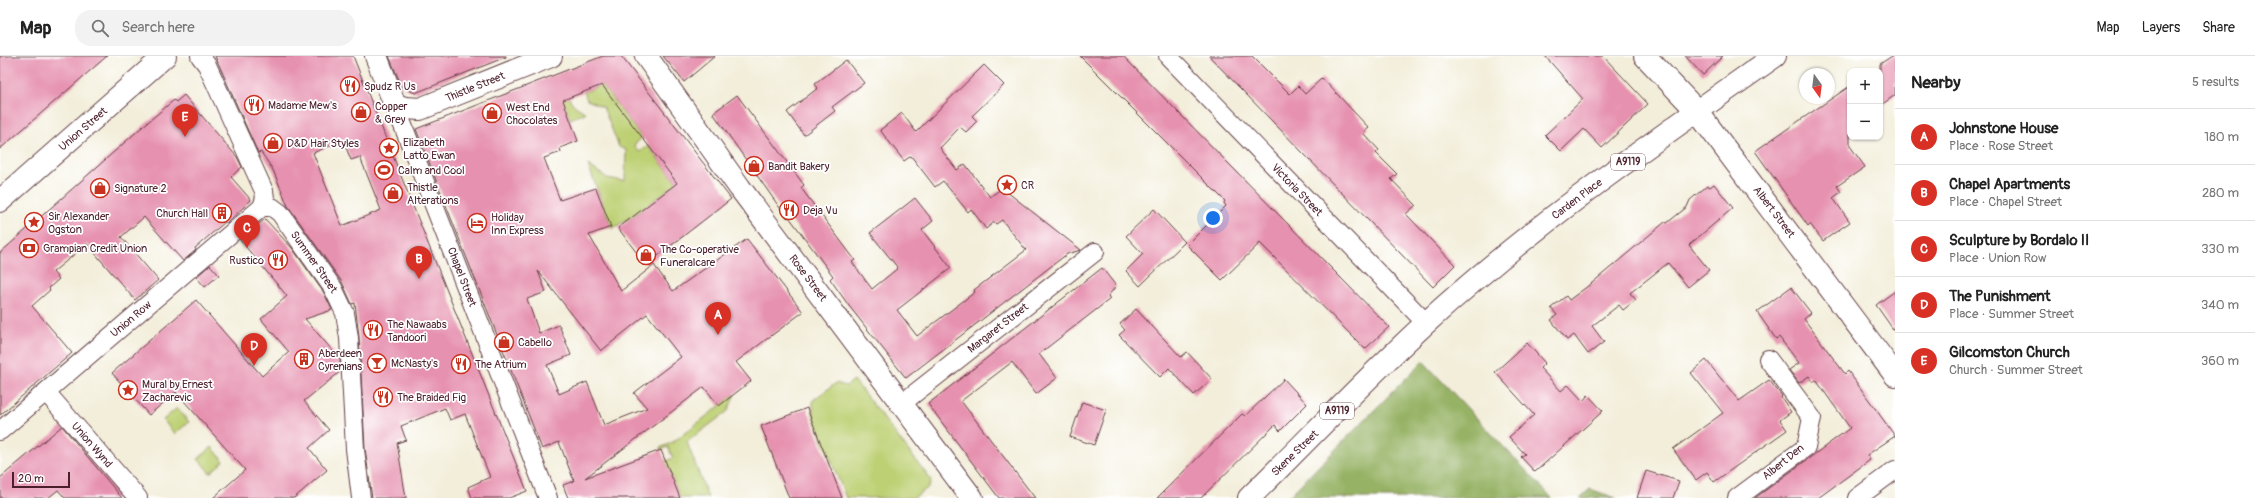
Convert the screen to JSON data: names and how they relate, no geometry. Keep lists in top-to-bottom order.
{
  "streets": {
    "street": [
      "Thistle Street",
      "Union Street",
      "A9119",
      "Victoria Street",
      "Carden Place",
      "Albert Street",
      "Summer Street",
      "Chapel Street",
      "Rose Street",
      "Union Row",
      "Margaret Street",
      "Union Wynd",
      "Skene Street",
      "Albert Den"
    ]
  },
  "crossings": [
    ["Thistle Street", "Chapel Street"],
    ["Victoria Street", "Carden Place"],
    ["Victoria Street", "Skene Street"],
    ["Carden Place", "Albert Street"],
    ["Carden Place", "Skene Street"],
    ["Summer Street", "Union Row"],
    ["Rose Street", "Margaret Street"],
    ["Union Row", "Union Wynd"]
  ],
  "places": {
    "restaurant": [
      "Spudz R Us",
      "Madame Mew's",
      "Deja Vu",
      "Rustico",
      "The Nawaabs Tandoori",
      "The Atrium",
      "The Braided Fig"
    ],
    "shop": [
      "Copper & Grey",
      "West End Chocolates",
      "D&D Hair Styles",
      "Bandit Bakery",
      "Signature 2",
      "Thistle Alterations",
      "The Co-operative Funeralcare",
      "Cabello"
    ],
    "place": [
      "Elizabeth Latto Ewan",
      "CR",
      "Sir Alexander Ogston",
      "Mural by Ernest Zacharevic"
    ],
    "sports": ["Calm and Cool"],
    "building": ["Church Hall", "Aberdeen Cyrenians"],
    "hotel": ["Holiday Inn Express"],
    "bank": ["Grampian Credit Union"],
    "bar": ["McNasty's"]
  },
  "scale_bar": "20 m",
  "north": "bottom",
  "page": {
    "header": "Map",
    "search": "Search here",
    "nav": ["Map", "Layers", "Share"],
    "heading": ["Nearby", "5 results"],
    "map_buttons": ["+", "−"],
    "pins": [
      "E",
      "C",
      "B",
      "A",
      "D"
    ],
    "list": [
      {
        "mark": "A",
        "name": "Johnstone House",
        "note": "Place · Rose Street",
        "value": "180 m"
      },
      {
        "mark": "B",
        "name": "Chapel Apartments",
        "note": "Place · Chapel Street",
        "value": "280 m"
      },
      {
        "mark": "C",
        "name": "Sculpture by Bordalo II",
        "note": "Place · Union Row",
        "value": "330 m"
      },
      {
        "mark": "D",
        "name": "The Punishment",
        "note": "Place · Summer Street",
        "value": "340 m"
      },
      {
        "mark": "E",
        "name": "Gilcomston Church",
        "note": "Church · Summer Street",
        "value": "360 m"
      }
    ],
    "scale": "20 m"
  }
}
